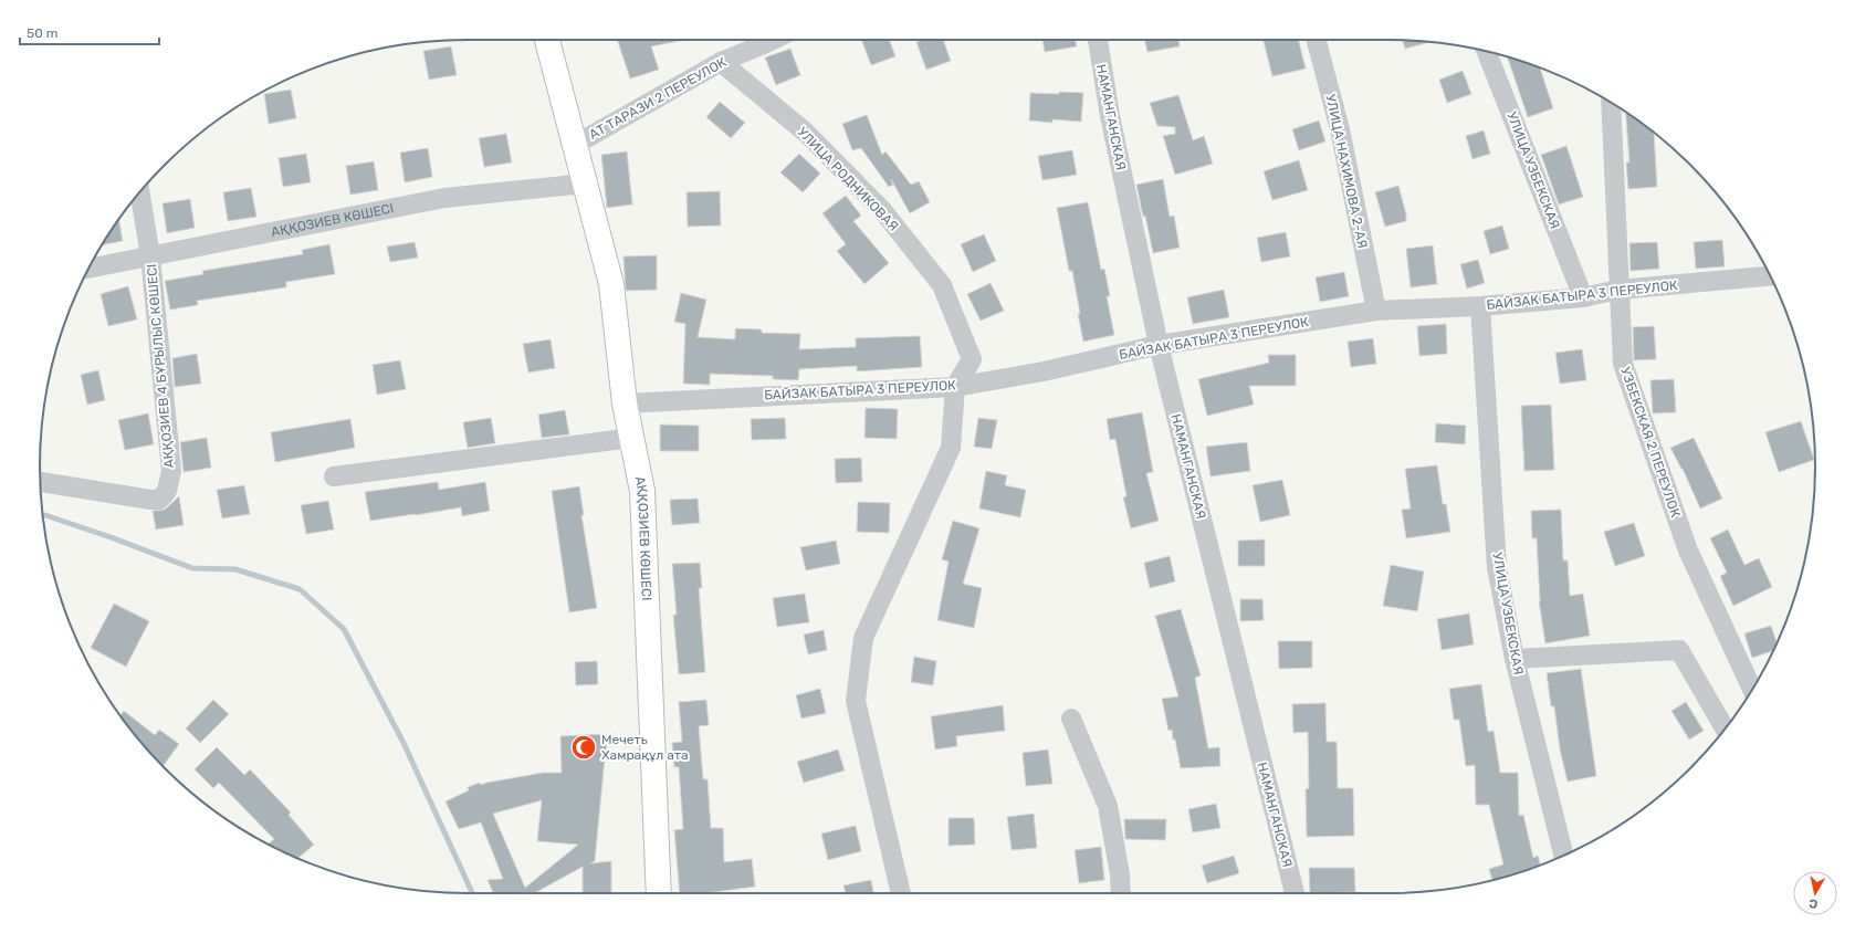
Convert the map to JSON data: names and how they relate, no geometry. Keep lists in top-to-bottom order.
{
  "streets": {
    "main road": ["АҚҚОЗИЕВ КӨШЕСІ"],
    "street": [
      "АТ ТАРАЗИ 2 ПЕРЕУЛОК",
      "НАМАНГАНСКАЯ",
      "УЛИЦА УЗБЕКСКАЯ",
      "УЛИЦА НАХИМОВА 2-АЯ",
      "УЛИЦА РОДНИКОВАЯ",
      "БАЙЗАК БАТЫРА 3 ПЕРЕУЛОК",
      "АҚҚОЗИЕВ 4 БҰРЫЛЫС КӨШЕСІ",
      "УЗБЕКСКАЯ 2 ПЕРЕУЛОК"
    ]
  },
  "crossings": [
    ["АТ ТАРАЗИ 2 ПЕРЕУЛОК", "УЛИЦА РОДНИКОВАЯ"],
    ["АТ ТАРАЗИ 2 ПЕРЕУЛОК", "АҚҚОЗИЕВ КӨШЕСІ"],
    ["НАМАНГАНСКАЯ", "БАЙЗАК БАТЫРА 3 ПЕРЕУЛОК"],
    ["УЛИЦА УЗБЕКСКАЯ", "БАЙЗАК БАТЫРА 3 ПЕРЕУЛОК"],
    ["УЛИЦА НАХИМОВА 2-АЯ", "БАЙЗАК БАТЫРА 3 ПЕРЕУЛОК"],
    ["УЛИЦА РОДНИКОВАЯ", "БАЙЗАК БАТЫРА 3 ПЕРЕУЛОК"],
    ["АҚҚОЗИЕВ КӨШЕСІ", "БАЙЗАК БАТЫРА 3 ПЕРЕУЛОК"],
    ["АҚҚОЗИЕВ КӨШЕСІ", "АҚҚОЗИЕВ 4 БҰРЫЛЫС КӨШЕСІ"],
    ["БАЙЗАК БАТЫРА 3 ПЕРЕУЛОК", "УЗБЕКСКАЯ 2 ПЕРЕУЛОК"]
  ],
  "places": {
    "mosque": ["Мечеть Хамрақұл ата"]
  },
  "scale_bar": "50 m",
  "north": "bottom"
}
